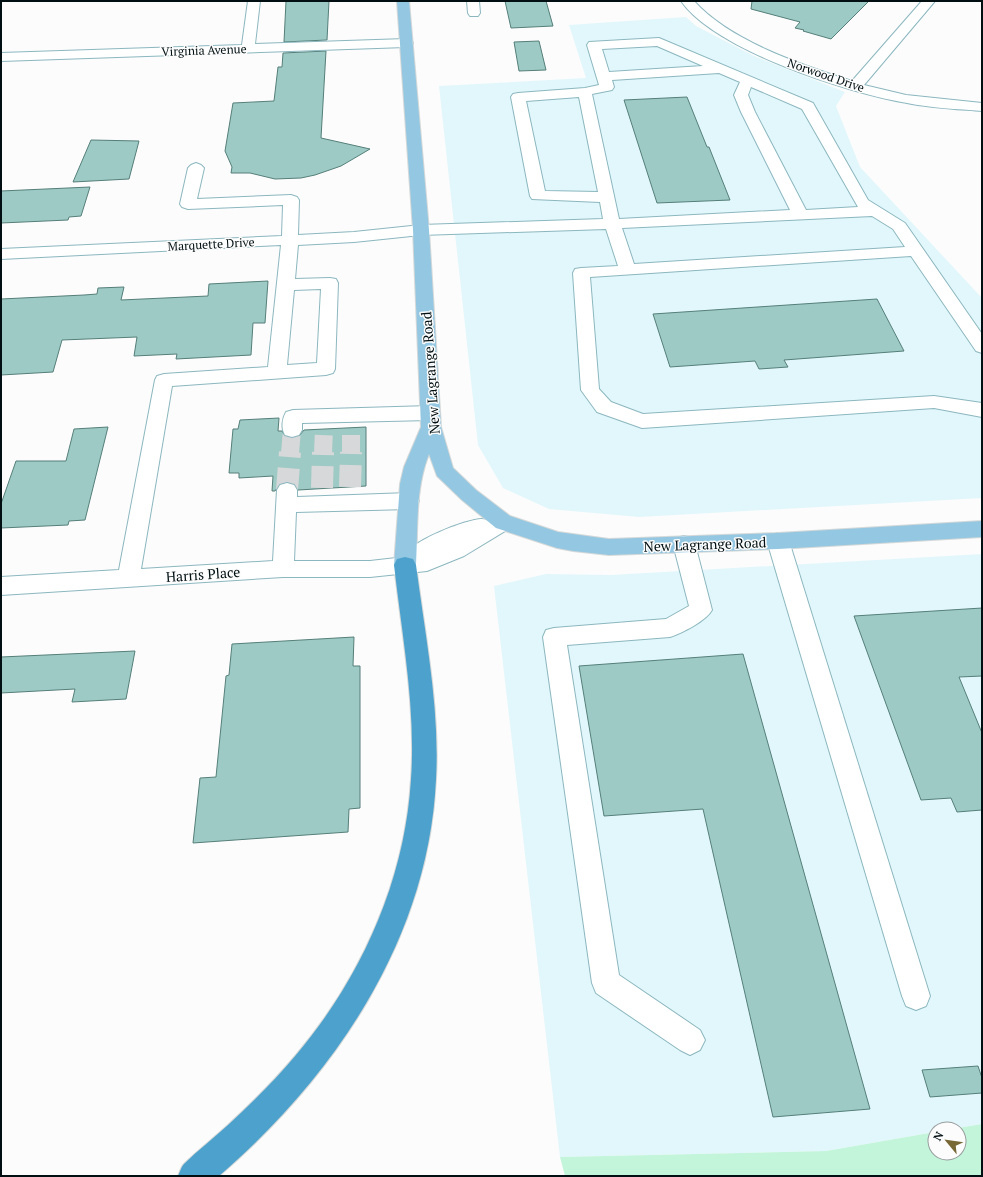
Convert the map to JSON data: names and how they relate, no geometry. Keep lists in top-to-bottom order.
{
  "streets": {
    "main road": ["New Lagrange Road"],
    "street": [
      "Virginia Avenue",
      "Norwood Drive",
      "Marquette Drive",
      "Harris Place"
    ]
  },
  "crossings": [
    ["Virginia Avenue", "New Lagrange Road"],
    ["Marquette Drive", "New Lagrange Road"],
    ["New Lagrange Road", "Harris Place"]
  ],
  "north": "top left"
}
